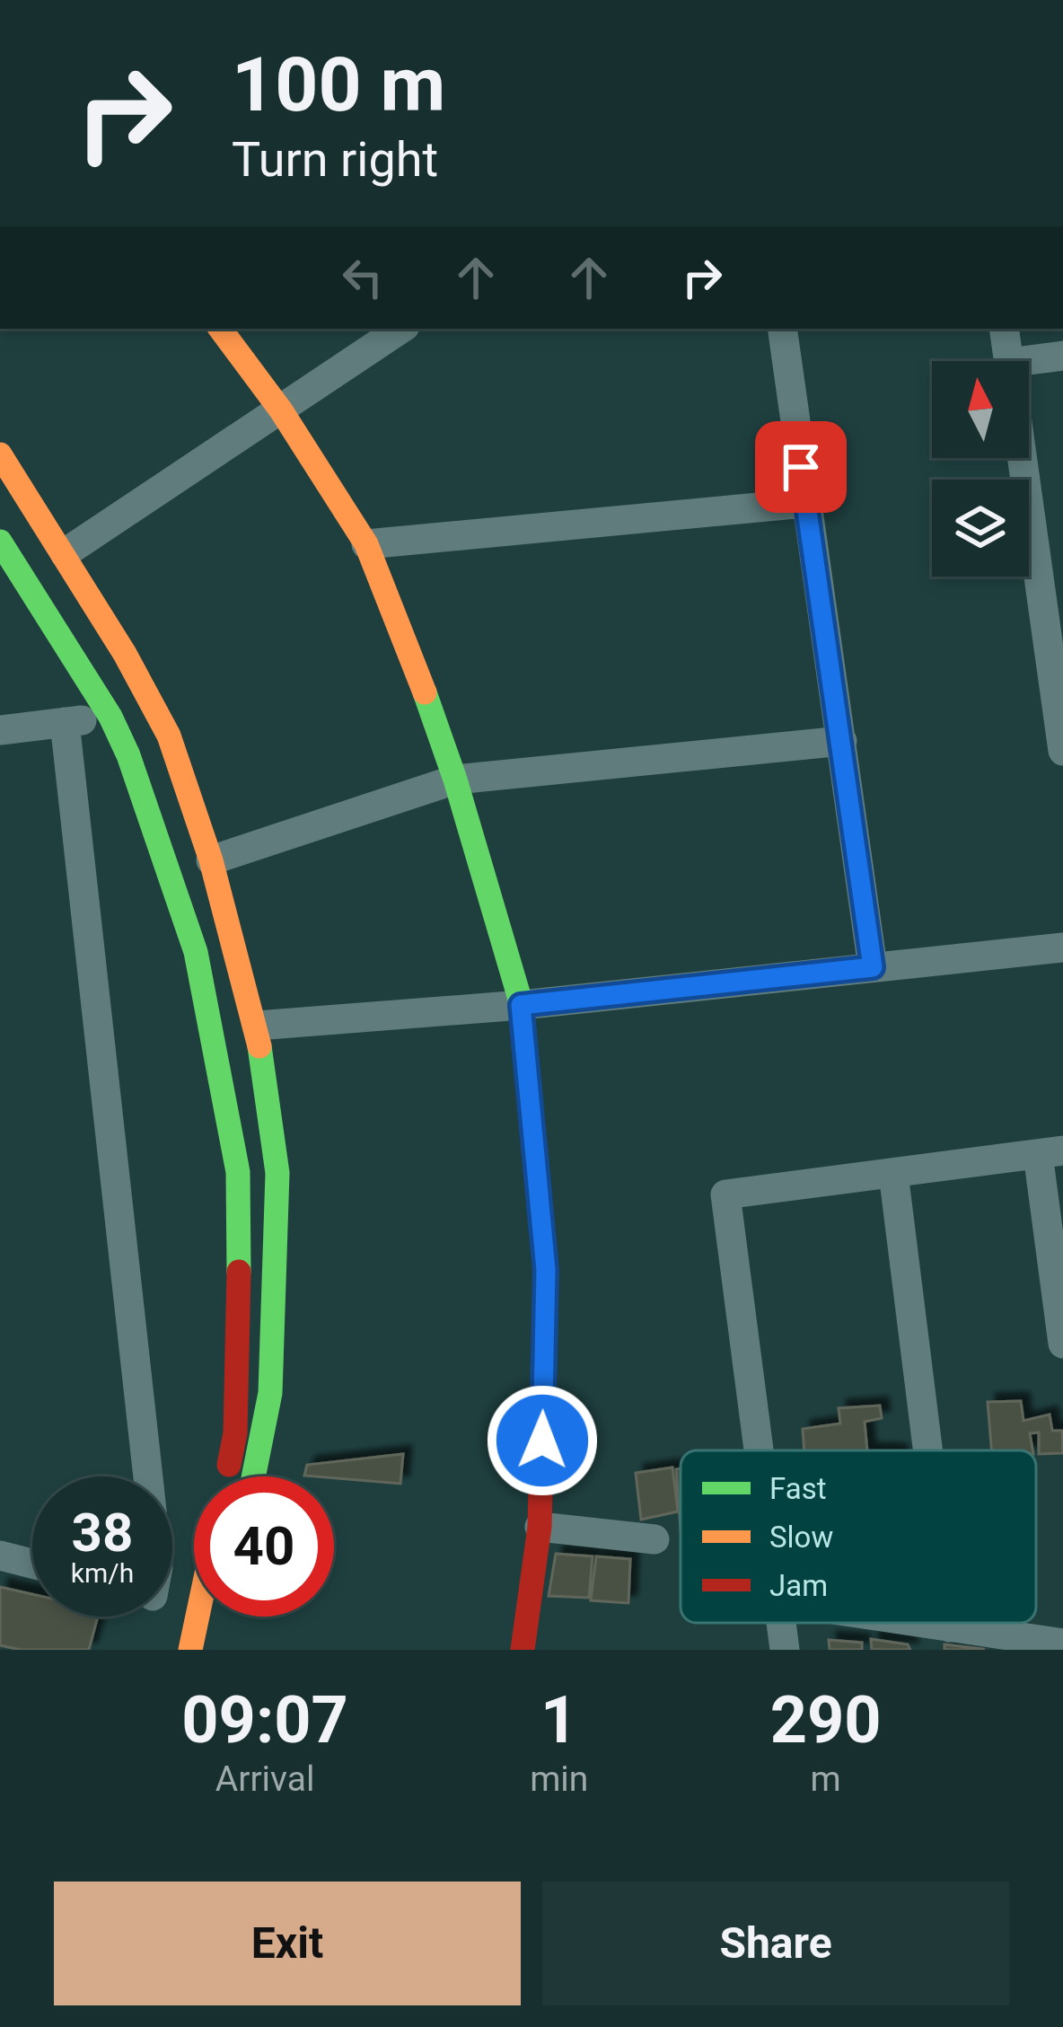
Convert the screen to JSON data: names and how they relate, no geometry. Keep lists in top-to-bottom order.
{
  "legend": ["Fast", "Slow", "Jam"],
  "north": "top",
  "page": {
    "turn": ["100 m", "Turn right"],
    "speed": "38 km/h",
    "limit": "40",
    "eta": [
      "09:07",
      "Arrival",
      "1",
      "min",
      "290",
      "m"
    ],
    "buttons": ["Exit", "Share"]
  }
}
